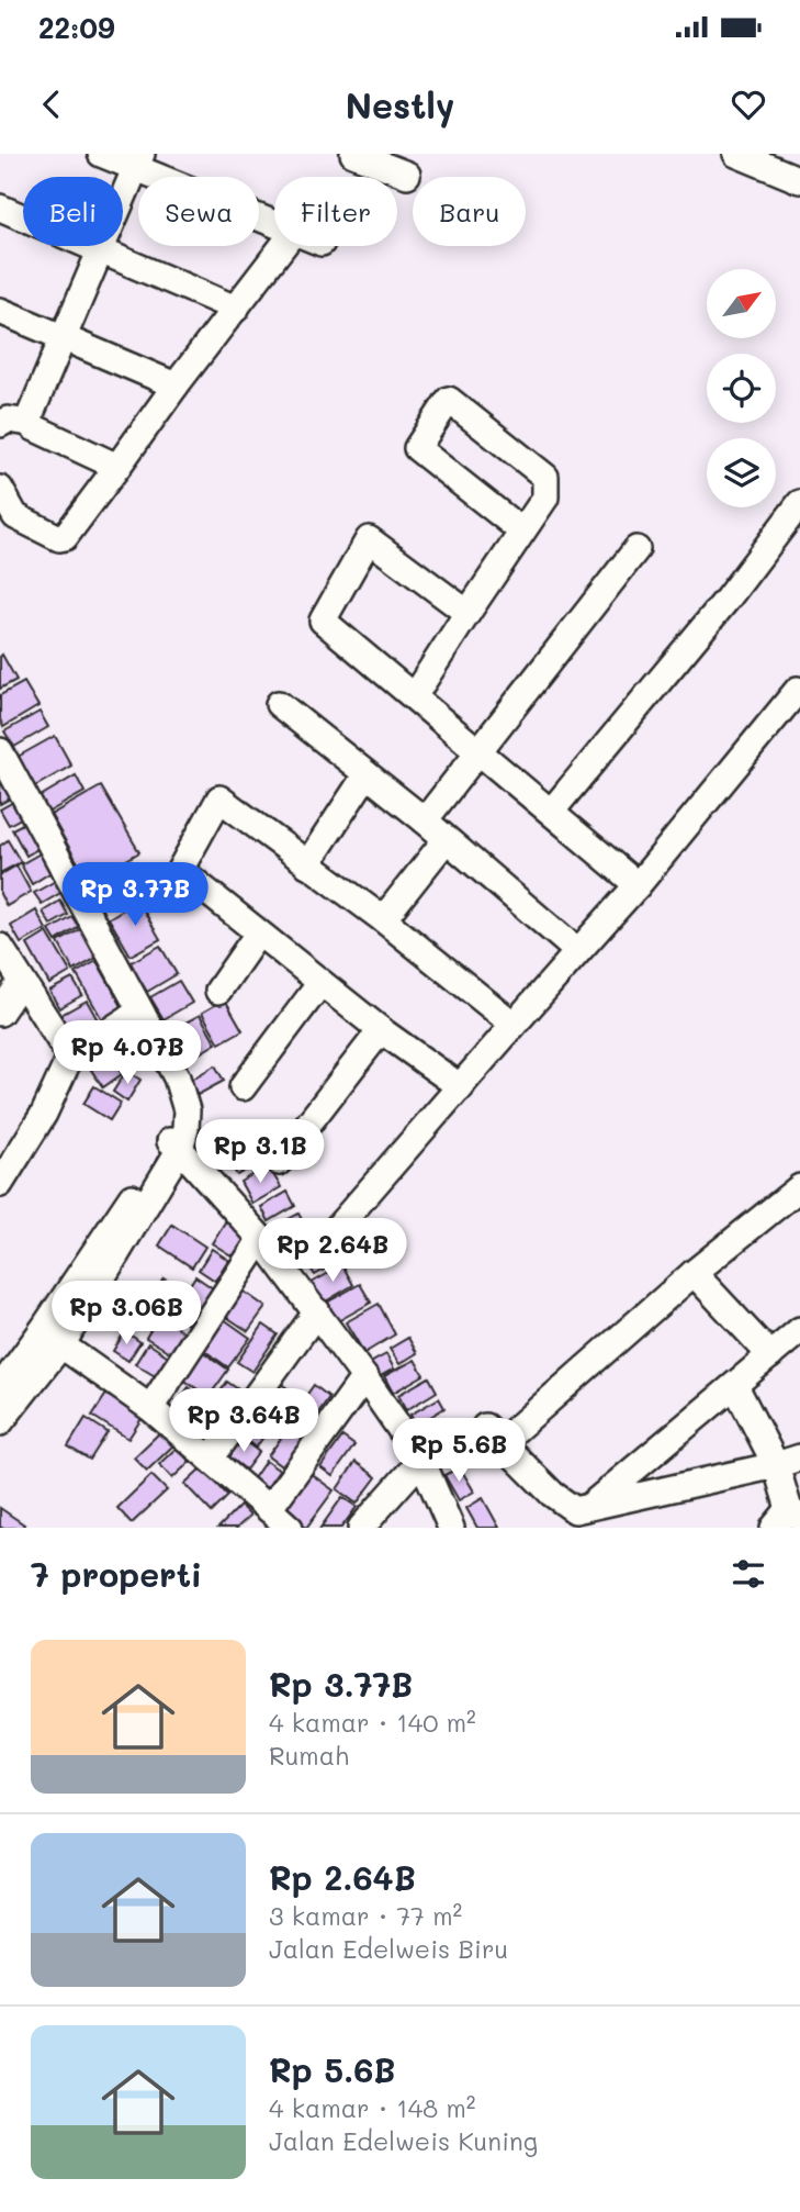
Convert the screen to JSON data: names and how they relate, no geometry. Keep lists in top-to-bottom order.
{
  "north": "top right",
  "page": {
    "status": "22:09",
    "header": "Nestly",
    "chip": [
      "Beli",
      "Sewa",
      "Filter",
      "Baru"
    ],
    "price": [
      "Rp 3.77B",
      "Rp 4.07B",
      "Rp 3.1B",
      "Rp 2.64B",
      "Rp 3.06B",
      "Rp 3.64B",
      "Rp 5.6B"
    ],
    "heading": "7 properti",
    "list": [
      {
        "name": "Rp 3.77B",
        "note": "4 kamar · 140 m² · Rumah"
      },
      {
        "name": "Rp 2.64B",
        "note": "3 kamar · 77 m² · Jalan Edelweis Biru"
      },
      {
        "name": "Rp 5.6B",
        "note": "4 kamar · 148 m² · Jalan Edelweis Kuning"
      }
    ]
  }
}
